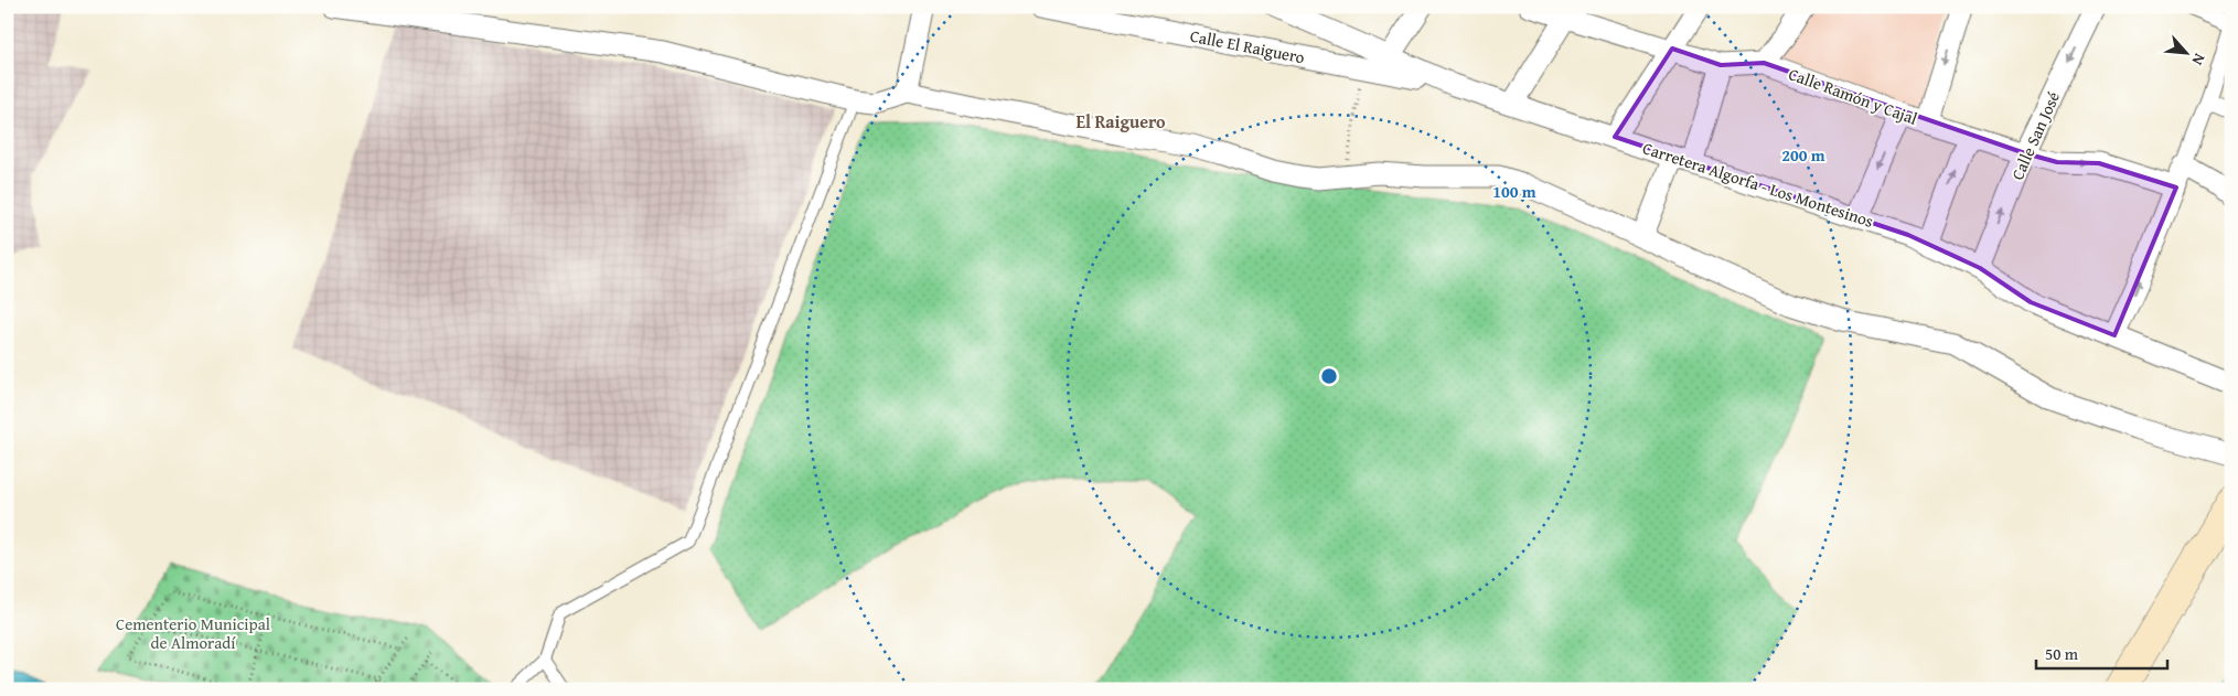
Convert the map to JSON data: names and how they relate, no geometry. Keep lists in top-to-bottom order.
{
  "streets": {
    "street": [
      "Calle El Raiguero",
      "Calle Ramón y Cajal",
      "Calle San José",
      "Carretera Algorfa - Los Montesinos"
    ]
  },
  "crossings": [
    ["Calle El Raiguero", "Carretera Algorfa - Los Montesinos"],
    ["Calle Ramón y Cajal", "Calle San José"],
    ["Calle San José", "Carretera Algorfa - Los Montesinos"]
  ],
  "districts": ["El Raiguero"],
  "parks": ["Cementerio Municipal de Almoradí"],
  "scale_bar": "50 m",
  "north": "bottom right",
  "rings": ["200 m", "100 m"]
}
